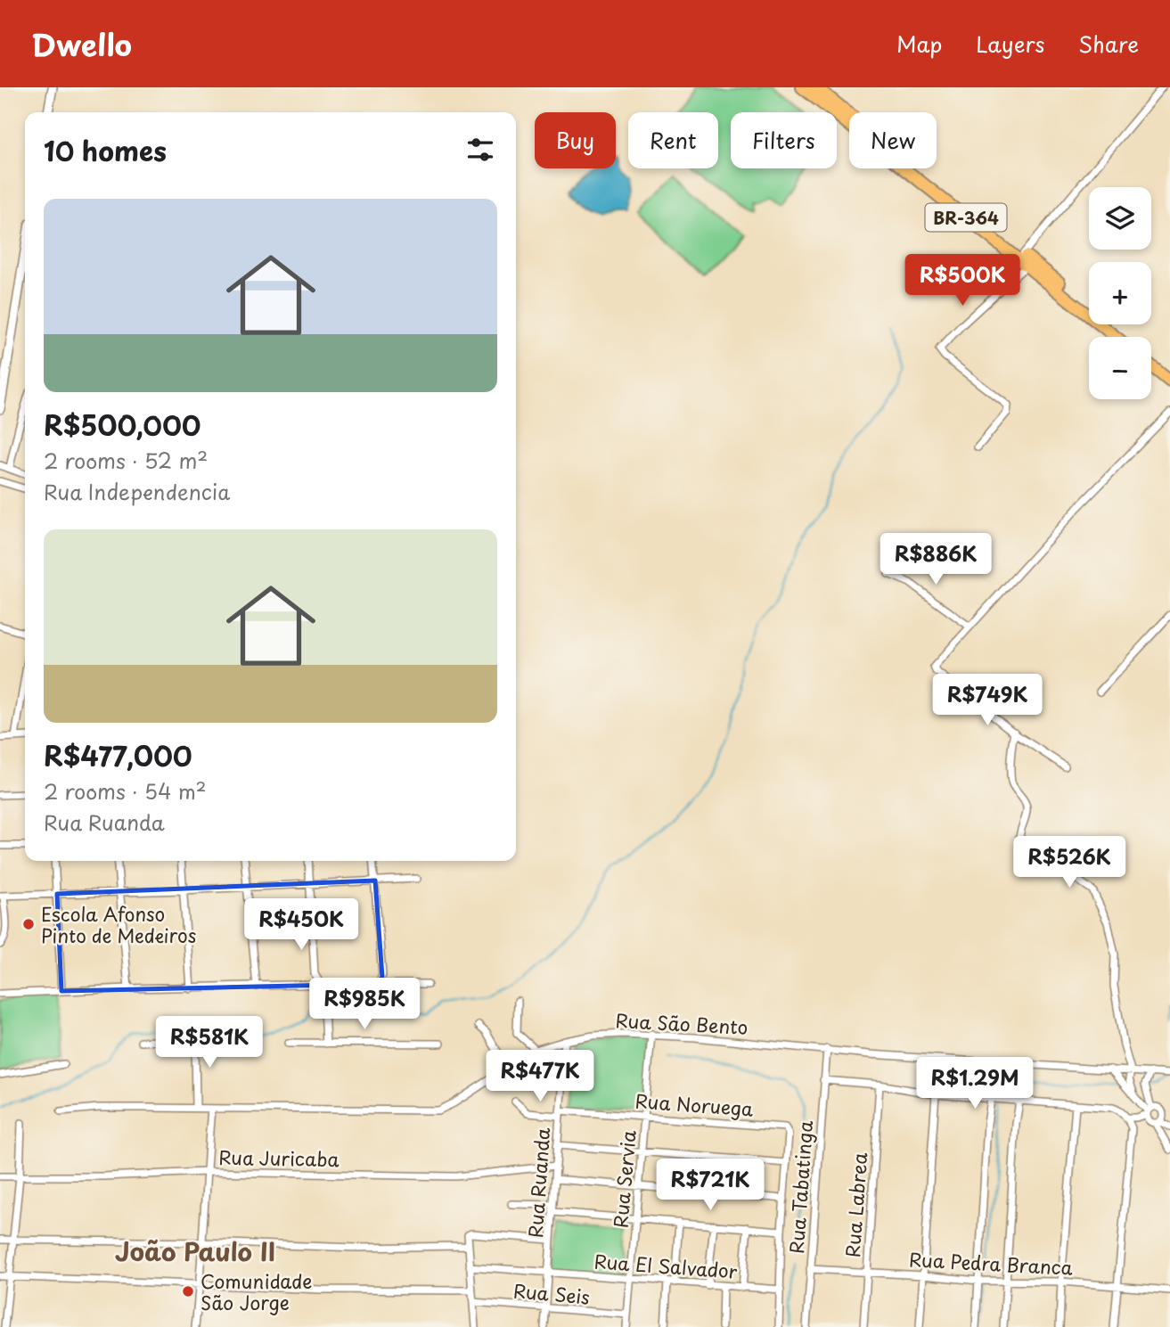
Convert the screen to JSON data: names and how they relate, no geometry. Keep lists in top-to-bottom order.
{
  "streets": {
    "main road": ["BR-364"],
    "street": [
      "Rua São Bento",
      "Rua Noruega",
      "Rua Juricaba",
      "Rua Servia",
      "Rua Ruanda",
      "Rua Tabatinga",
      "Rua Labrea",
      "Rua Pedra Branca",
      "Rua El Salvador",
      "Rua Seis"
    ]
  },
  "crossings": [
    ["Rua São Bento", "Rua Servia"],
    ["Rua São Bento", "Rua Ruanda"],
    ["Rua São Bento", "Rua Tabatinga"],
    ["Rua Noruega", "Rua Servia"],
    ["Rua Noruega", "Rua Ruanda"],
    ["Rua Juricaba", "Rua Ruanda"],
    ["Rua Servia", "Rua El Salvador"],
    ["Rua Servia", "Rua Seis"],
    ["Rua Ruanda", "Rua El Salvador"],
    ["Rua Ruanda", "Rua Seis"],
    ["Rua Tabatinga", "Rua Pedra Branca"],
    ["Rua Labrea", "Rua Pedra Branca"]
  ],
  "districts": ["João Paulo II"],
  "places": ["Escola Afonso Pinto de Medeiros", "Comunidade São Jorge"],
  "page": {
    "header": "Dwello",
    "nav": ["Map", "Layers", "Share"],
    "chip": [
      "Buy",
      "Rent",
      "Filters",
      "New"
    ],
    "heading": "10 homes",
    "map_buttons": ["+", "−"],
    "list": [
      {
        "name": "R$500,000",
        "note": "2 rooms · 52 m² · Rua Independencia"
      },
      {
        "name": "R$477,000",
        "note": "2 rooms · 54 m² · Rua Ruanda"
      }
    ],
    "price": [
      "R$500K",
      "R$886K",
      "R$749K",
      "R$526K",
      "R$450K",
      "R$985K",
      "R$581K",
      "R$477K",
      "R$1.29M",
      "R$721K"
    ]
  }
}
